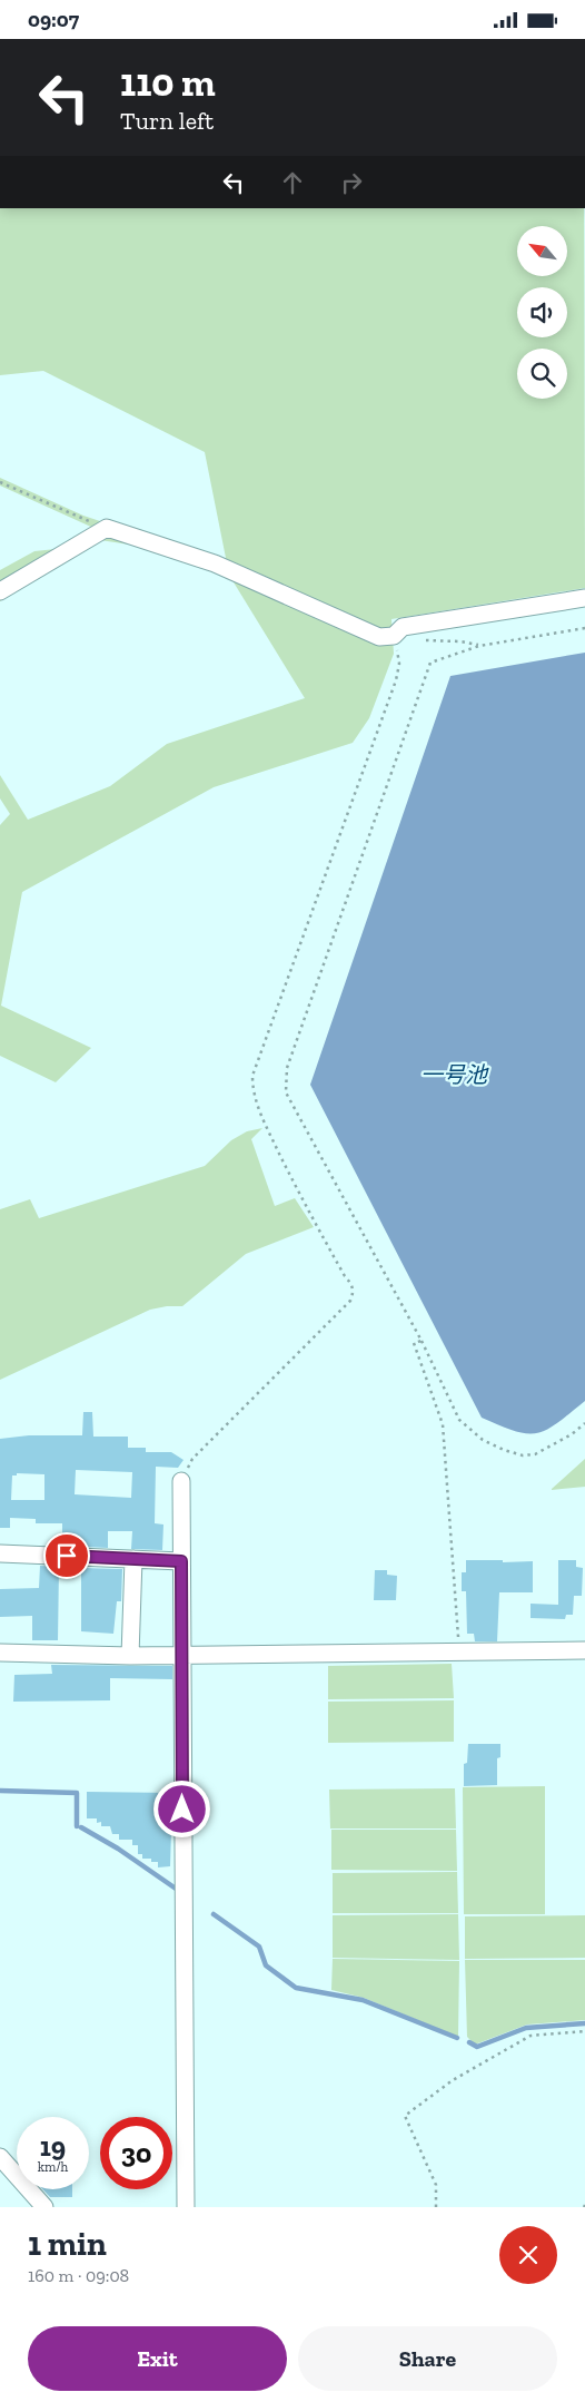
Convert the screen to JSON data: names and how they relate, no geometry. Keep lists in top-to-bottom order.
{
  "water": ["一号池"],
  "north": "top left",
  "page": {
    "status": "09:07",
    "turn": ["110 m", "Turn left"],
    "speed": "19 km/h",
    "limit": "30",
    "heading": ["1 min", "160 m · 09:08"],
    "buttons": ["Exit", "Share"]
  }
}
